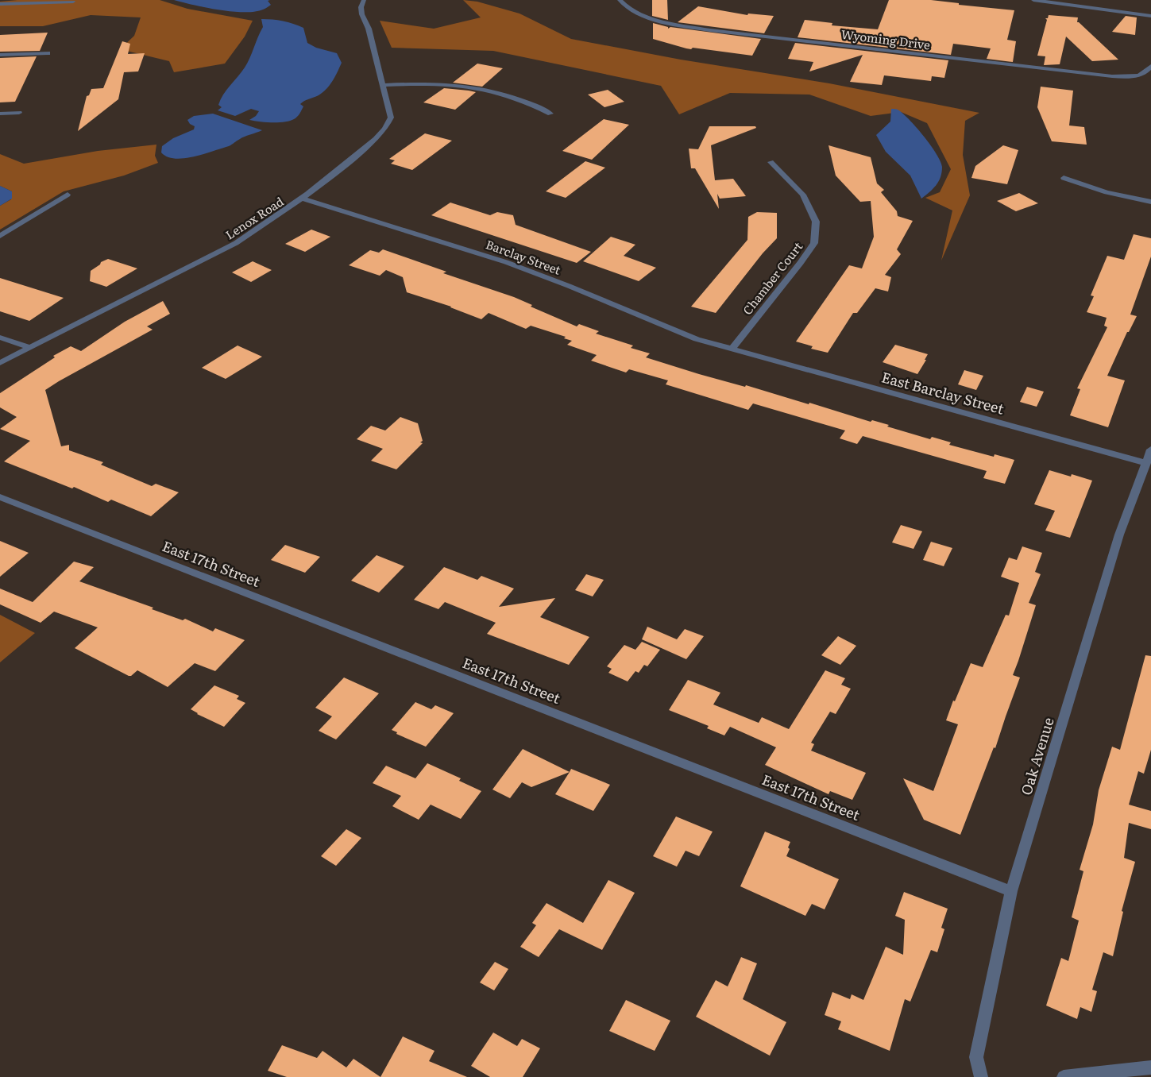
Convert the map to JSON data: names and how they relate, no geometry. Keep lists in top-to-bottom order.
{
  "streets": {
    "street": [
      "Wyoming Drive",
      "Lenox Road",
      "Barclay Street",
      "Chamber Court",
      "East Barclay Street",
      "East 17th Street",
      "Oak Avenue"
    ]
  },
  "crossings": [
    ["Lenox Road", "Barclay Street"],
    ["Barclay Street", "Chamber Court"],
    ["Barclay Street", "East Barclay Street"],
    ["Chamber Court", "East Barclay Street"],
    ["East Barclay Street", "Oak Avenue"],
    ["East 17th Street", "Oak Avenue"]
  ]
}
